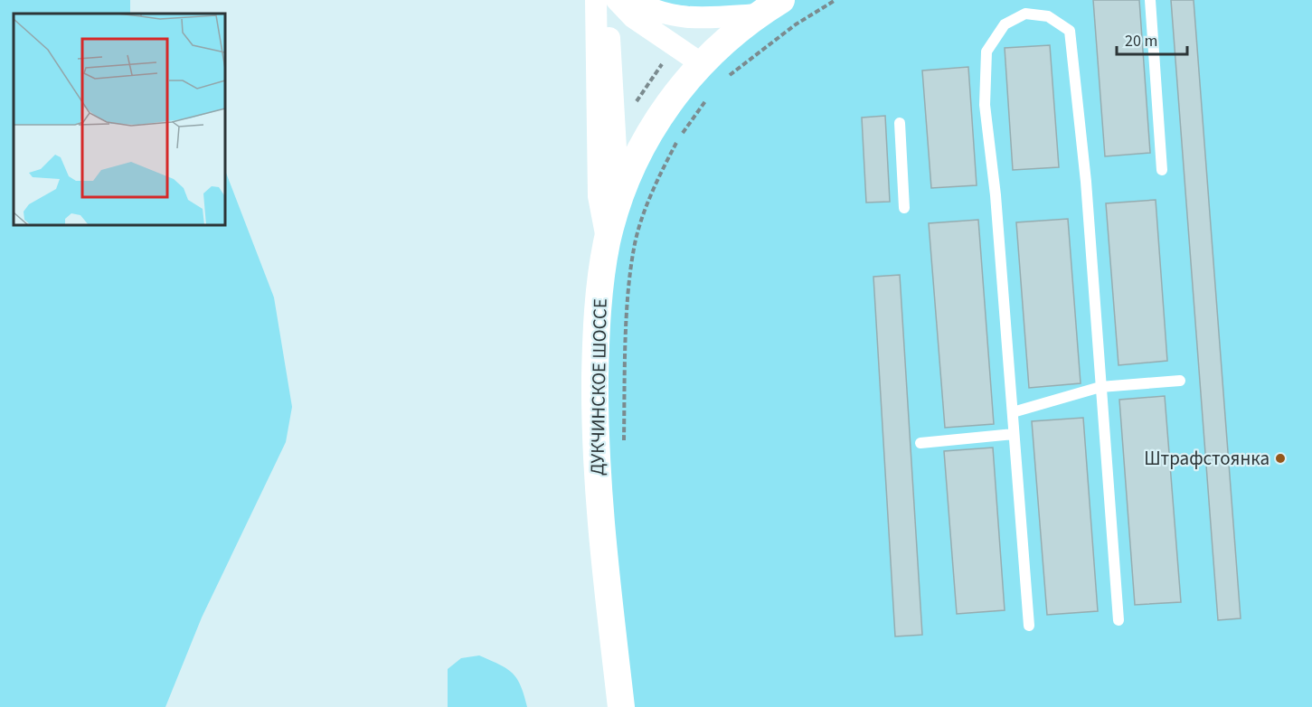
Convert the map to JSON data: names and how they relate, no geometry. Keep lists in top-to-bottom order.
{
  "streets": {
    "street": ["ДУКЧИНСКОЕ ШОССЕ"]
  },
  "places": ["Штрафстоянка"],
  "scale_bar": "20 m"
}
